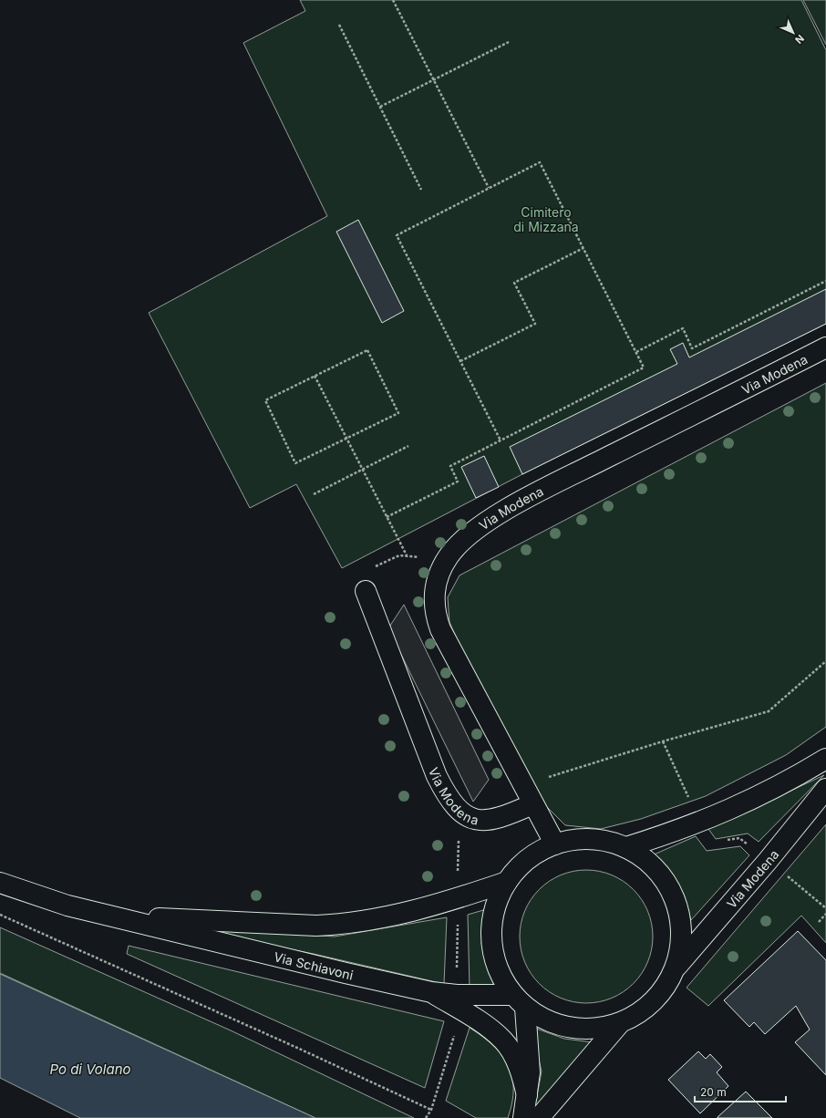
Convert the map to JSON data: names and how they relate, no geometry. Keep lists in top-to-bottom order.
{
  "streets": {
    "main road": ["Via Modena", "Via Schiavoni"]
  },
  "crossings": [
    ["Via Modena", "Via Schiavoni"]
  ],
  "water": ["Po di Volano"],
  "parks": ["Cimitero di Mizzana"],
  "scale_bar": "20 m",
  "north": "bottom right"
}
